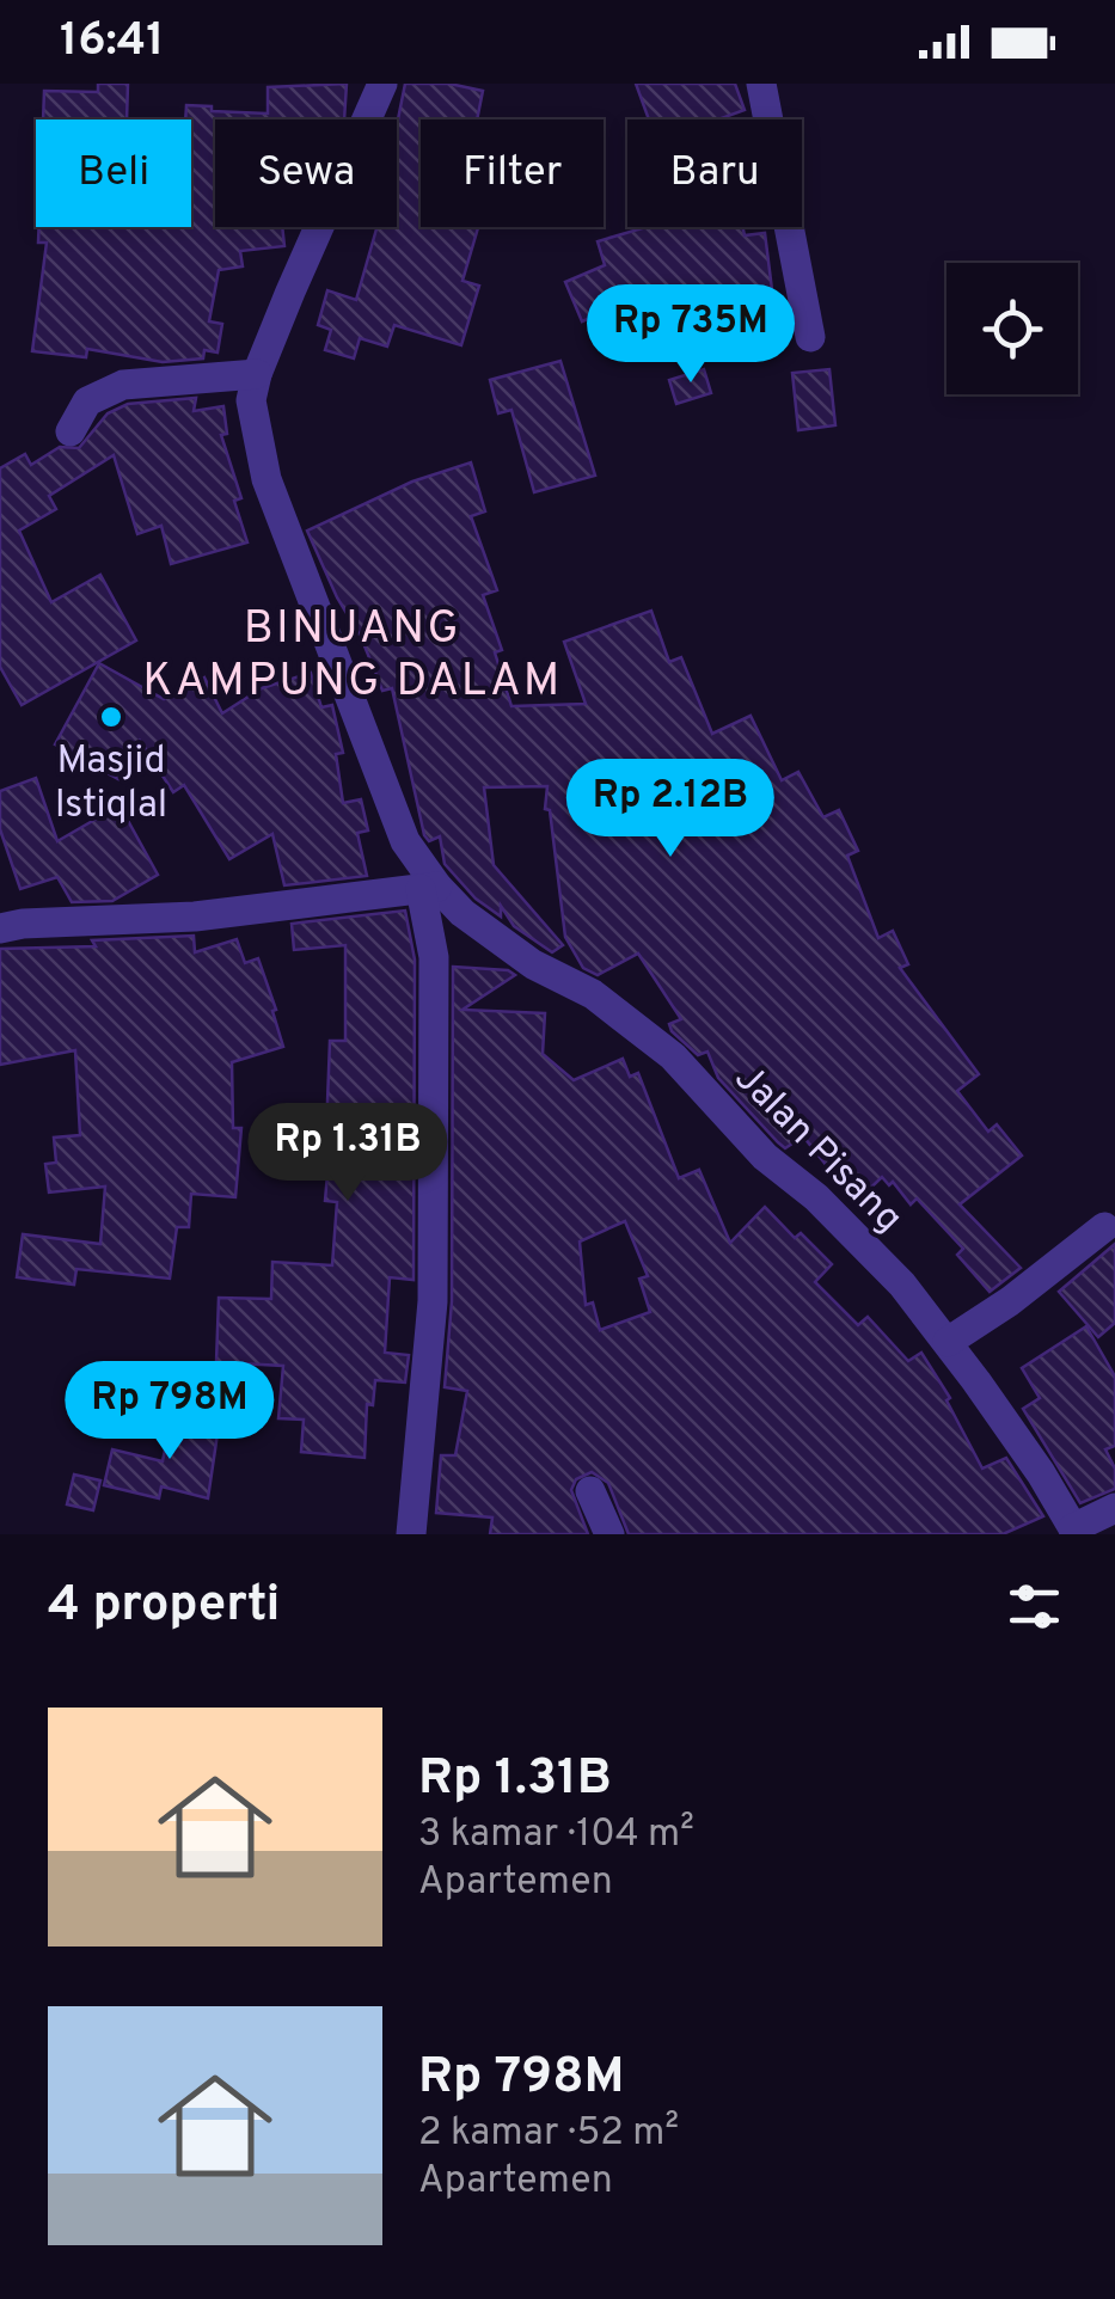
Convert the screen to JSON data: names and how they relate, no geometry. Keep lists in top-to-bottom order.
{
  "streets": {
    "street": ["Jalan Pisang"]
  },
  "districts": ["BINUANG KAMPUNG DALAM"],
  "places": ["Masjid Istiqlal"],
  "page": {
    "status": "16:41",
    "chip": [
      "Beli",
      "Sewa",
      "Filter",
      "Baru"
    ],
    "price": [
      "Rp 735M",
      "Rp 2.12B",
      "Rp 1.31B",
      "Rp 798M"
    ],
    "heading": "4 properti",
    "list": [
      {
        "name": "Rp 1.31B",
        "note": "3 kamar · 104 m² · Apartemen"
      },
      {
        "name": "Rp 798M",
        "note": "2 kamar · 52 m² · Apartemen"
      }
    ]
  }
}
